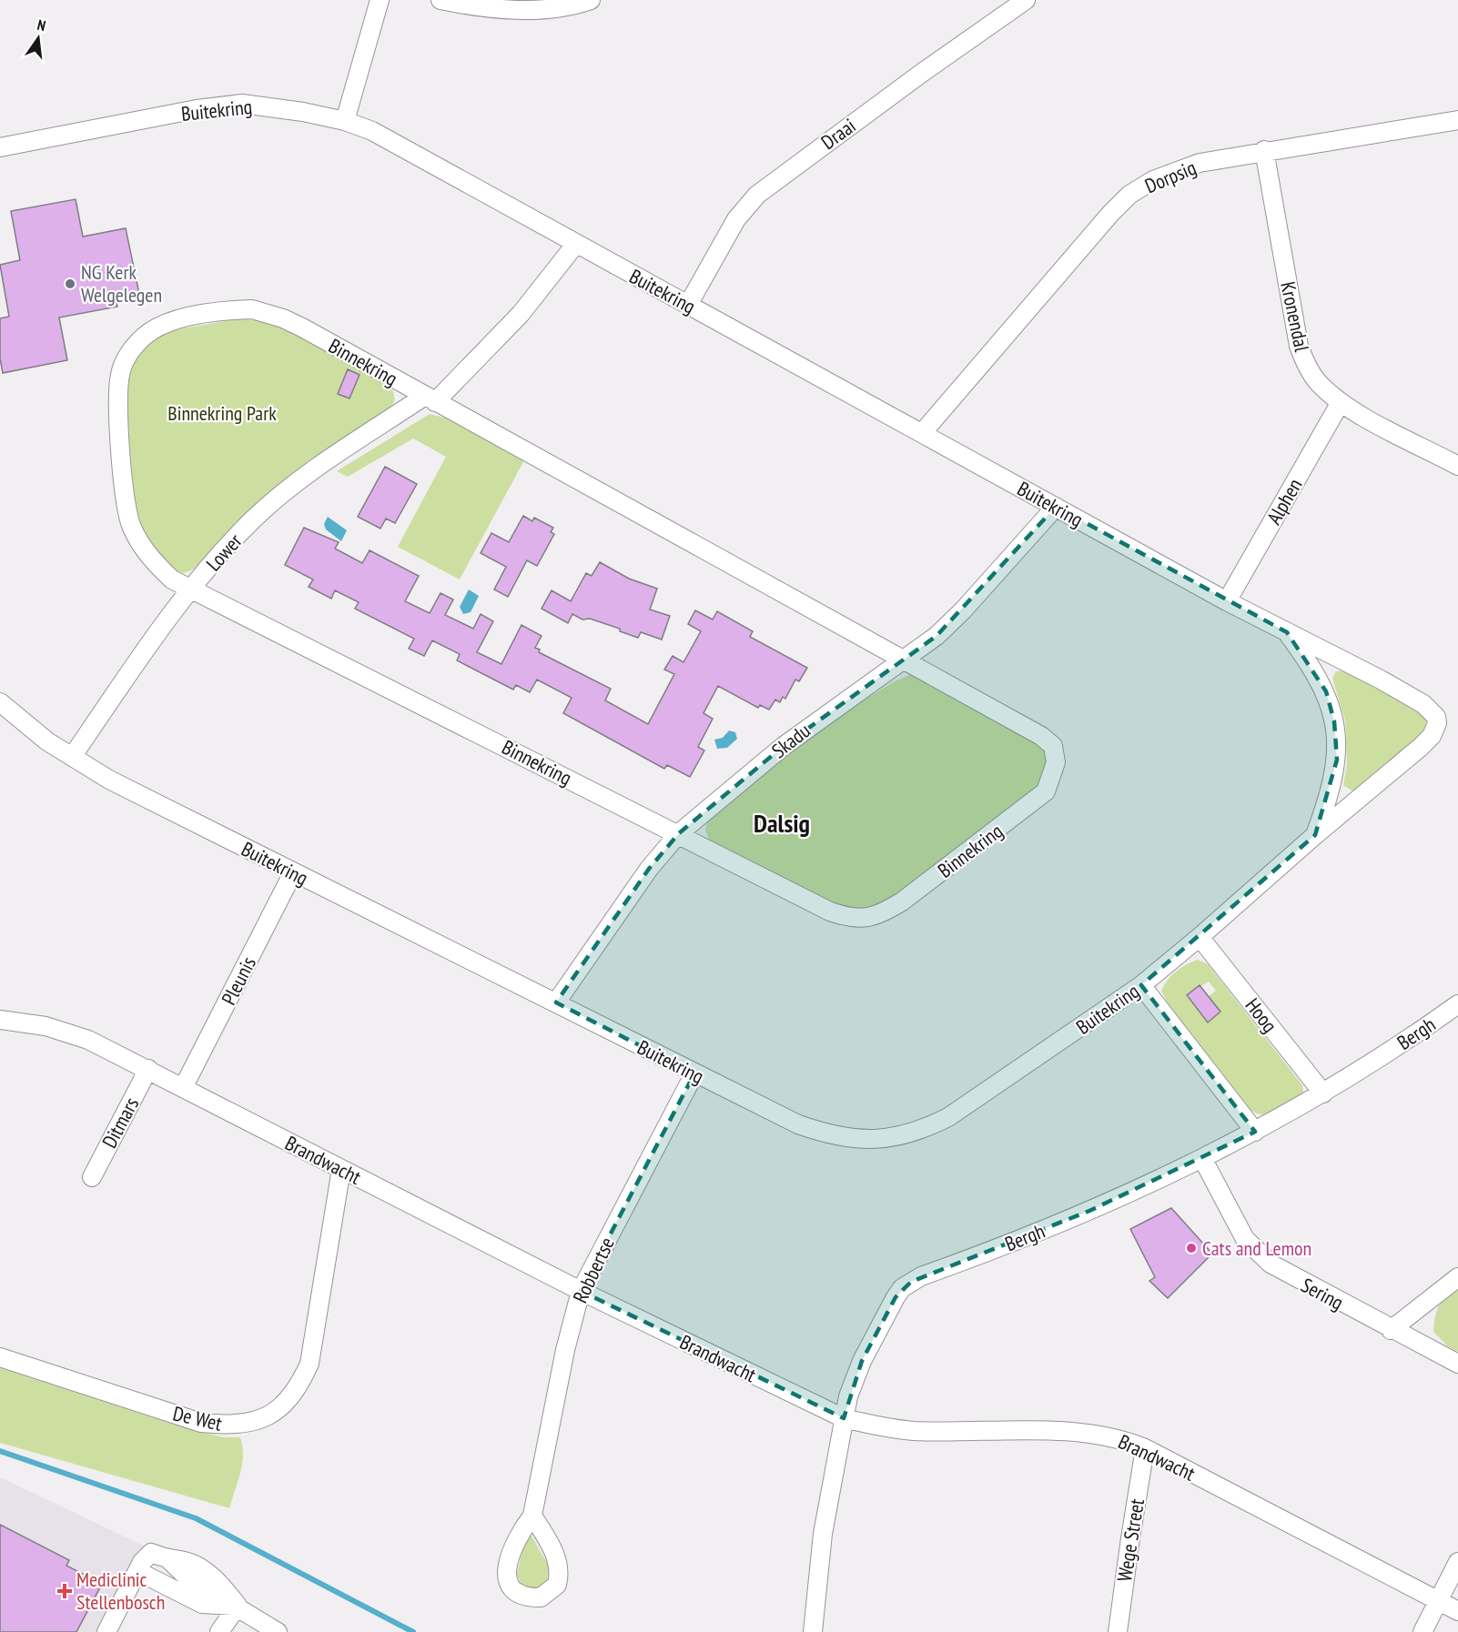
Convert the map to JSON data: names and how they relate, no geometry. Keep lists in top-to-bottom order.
{
  "streets": {
    "street": [
      "Buitekring",
      "Draai",
      "Dorpsig",
      "Kronendal",
      "Binnekring",
      "Alphen",
      "Lower",
      "Skadu",
      "Pleunis",
      "Hoog",
      "Bergh",
      "Ditmars",
      "Brandwacht",
      "Robbertse",
      "Sering",
      "De Wet",
      "Wege Street"
    ]
  },
  "crossings": [
    ["Buitekring", "Draai"],
    ["Buitekring", "Dorpsig"],
    ["Buitekring", "Alphen"],
    ["Buitekring", "Lower"],
    ["Buitekring", "Skadu"],
    ["Buitekring", "Pleunis"],
    ["Buitekring", "Hoog"],
    ["Buitekring", "Robbertse"],
    ["Dorpsig", "Kronendal"],
    ["Kronendal", "Alphen"],
    ["Binnekring", "Lower"],
    ["Binnekring", "Skadu"],
    ["Pleunis", "Brandwacht"],
    ["Hoog", "Bergh"],
    ["Bergh", "Brandwacht"],
    ["Bergh", "Sering"],
    ["Ditmars", "Brandwacht"],
    ["Brandwacht", "Robbertse"],
    ["Brandwacht", "De Wet"],
    ["Brandwacht", "Wege Street"]
  ],
  "districts": ["Dalsig"],
  "parks": ["Binnekring Park"],
  "places": {
    "other": ["NG Kerk Welgelegen", "Cats and Lemon"],
    "health": ["Mediclinic Stellenbosch"]
  },
  "north": "top"
}
